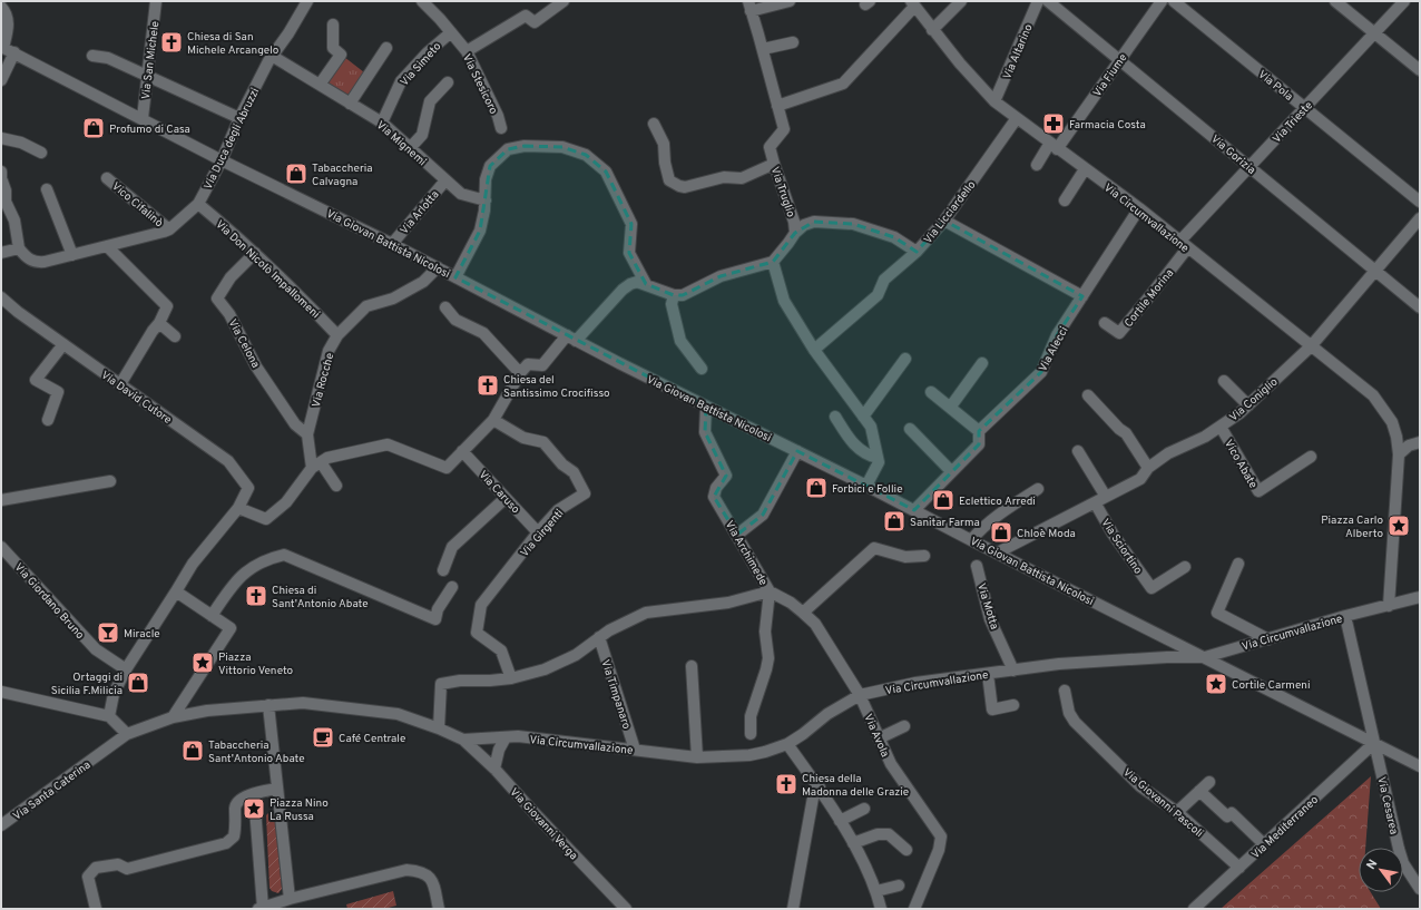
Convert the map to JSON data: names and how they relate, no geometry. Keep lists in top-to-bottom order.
{
  "streets": {
    "street": [
      "Via Altarino",
      "Via San Michele",
      "Via Simeto",
      "Via Fiume",
      "Via Stesicoro",
      "Via Pola",
      "Via Trieste",
      "Via Duca degli Abruzzi",
      "Via Mignemi",
      "Via Gorizia",
      "Via Truglio",
      "Vico Cifalinò",
      "Via Arlotta",
      "Via Licciardello",
      "Via Circumvallazione",
      "Via Giovan Battista Nicolosi",
      "Via Don Nicolò Impallomeni",
      "Cortile Morina",
      "Via Celona",
      "Via Alecci",
      "Via Rocche",
      "Via David Cutore",
      "Via Coniglio",
      "Vico Abate",
      "Via Caruso",
      "Via Girgenti",
      "Via Sciortino",
      "Via Archimede",
      "Via Giordano Bruno",
      "Via Motta",
      "Via Timpanaro",
      "Via Avola",
      "Via Santa Caterina",
      "Via Giovanni Pascoli",
      "Via Cesarea",
      "Via Giovanni Verga",
      "Via Mediterraneo"
    ]
  },
  "crossings": [
    ["Via Altarino", "Via Circumvallazione"],
    ["Via San Michele", "Via Giovan Battista Nicolosi"],
    ["Via Simeto", "Via Stesicoro"],
    ["Via Simeto", "Via Mignemi"],
    ["Via Fiume", "Via Gorizia"],
    ["Via Fiume", "Via Circumvallazione"],
    ["Via Pola", "Via Trieste"],
    ["Via Trieste", "Via Gorizia"],
    ["Via Trieste", "Via Circumvallazione"],
    ["Via Trieste", "Cortile Morina"],
    ["Via Duca degli Abruzzi", "Via Mignemi"],
    ["Via Duca degli Abruzzi", "Vico Cifalinò"],
    ["Via Duca degli Abruzzi", "Via Giovan Battista Nicolosi"],
    ["Via Duca degli Abruzzi", "Via Don Nicolò Impallomeni"],
    ["Via Mignemi", "Via Arlotta"],
    ["Via Gorizia", "Via Coniglio"],
    ["Via Arlotta", "Via Giovan Battista Nicolosi"],
    ["Via Licciardello", "Via Circumvallazione"],
    ["Via Circumvallazione", "Via Giovan Battista Nicolosi"],
    ["Via Circumvallazione", "Cortile Morina"],
    ["Via Circumvallazione", "Via Alecci"],
    ["Via Circumvallazione", "Via Coniglio"],
    ["Via Circumvallazione", "Via Motta"],
    ["Via Circumvallazione", "Via Timpanaro"],
    ["Via Circumvallazione", "Via Avola"],
    ["Via Circumvallazione", "Via Santa Caterina"],
    ["Via Circumvallazione", "Via Cesarea"],
    ["Via Circumvallazione", "Via Giovanni Verga"],
    ["Via Giovan Battista Nicolosi", "Via Alecci"],
    ["Via Giovan Battista Nicolosi", "Via Rocche"],
    ["Via Giovan Battista Nicolosi", "Via Coniglio"],
    ["Via Giovan Battista Nicolosi", "Via Archimede"],
    ["Via Giovan Battista Nicolosi", "Via Cesarea"],
    ["Via Giovan Battista Nicolosi", "Via Mediterraneo"],
    ["Via Don Nicolò Impallomeni", "Via Celona"],
    ["Via Don Nicolò Impallomeni", "Via Rocche"],
    ["Via Celona", "Via Rocche"],
    ["Via Coniglio", "Vico Abate"],
    ["Via Coniglio", "Via Sciortino"],
    ["Via Caruso", "Via Girgenti"],
    ["Via Archimede", "Via Avola"],
    ["Via Santa Caterina", "Via Giovanni Verga"],
    ["Via Giovanni Pascoli", "Via Mediterraneo"],
    ["Via Cesarea", "Via Mediterraneo"]
  ],
  "places": {
    "church": [
      "Chiesa di San Michele Arcangelo",
      "Chiesa del Santissimo Crocifisso",
      "Chiesa di Sant'Antonio Abate",
      "Chiesa della Madonna delle Grazie"
    ],
    "pharmacy": ["Farmacia Costa"],
    "shop": [
      "Profumo di Casa",
      "Tabaccheria Calvagna",
      "Forbici e Follie",
      "Eclettico Arredi",
      "Sanitar Farma",
      "Chloè Moda",
      "Ortaggi di Sicilia F.Milicia",
      "Tabaccheria Sant'Antonio Abate"
    ],
    "place": [
      "Piazza Carlo Alberto",
      "Piazza Vittorio Veneto",
      "Cortile Carmeni",
      "Piazza Nino La Russa"
    ],
    "bar": ["Miracle"],
    "cafe": ["Café Centrale"]
  },
  "north": "top left"
}
